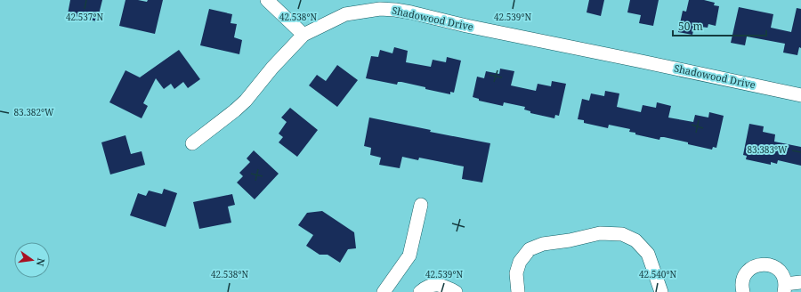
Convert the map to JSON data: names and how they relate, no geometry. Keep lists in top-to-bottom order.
{
  "streets": {
    "street": ["Shadowood Drive"]
  },
  "scale_bar": "50 m",
  "north": "right",
  "coordinates": [
    "42.537°N",
    "42.538°N",
    "42.539°N",
    "83.382°W",
    "83.383°W",
    "42.540°N"
  ]
}
